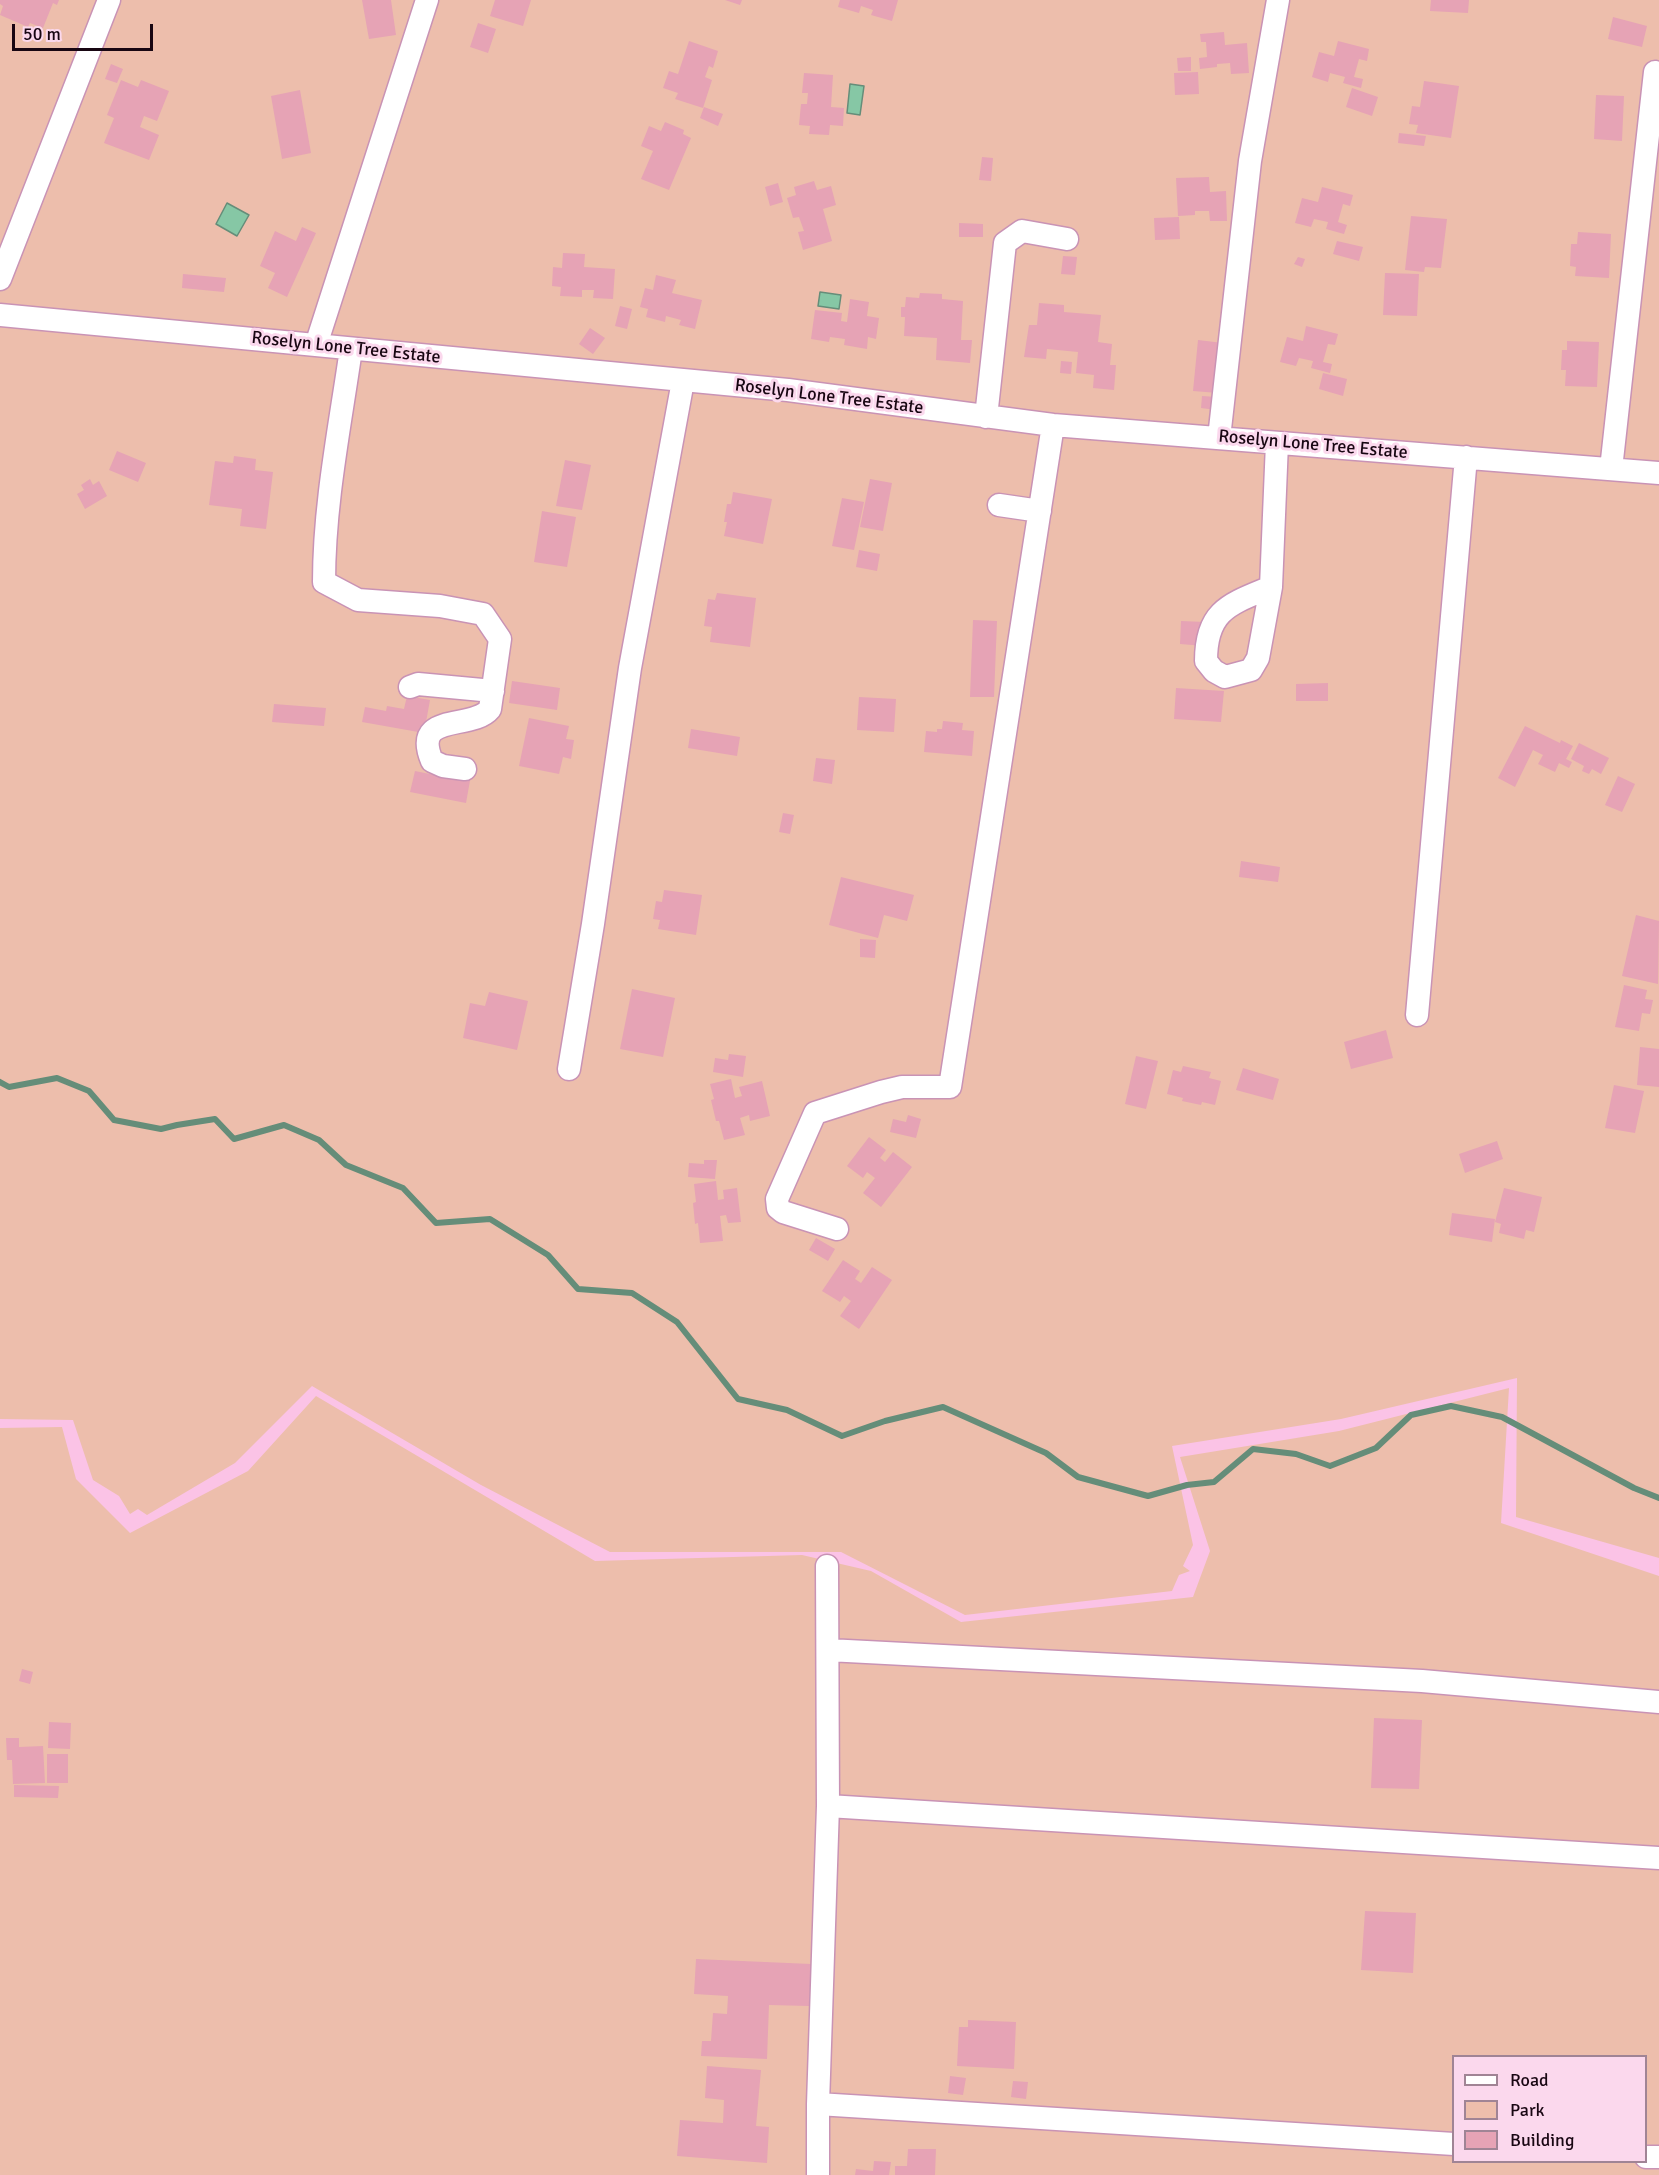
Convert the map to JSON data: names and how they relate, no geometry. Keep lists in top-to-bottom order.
{
  "streets": {
    "street": ["Roselyn Lone Tree Estate"]
  },
  "legend": ["Road", "Park", "Building"],
  "scale_bar": "50 m"
}
